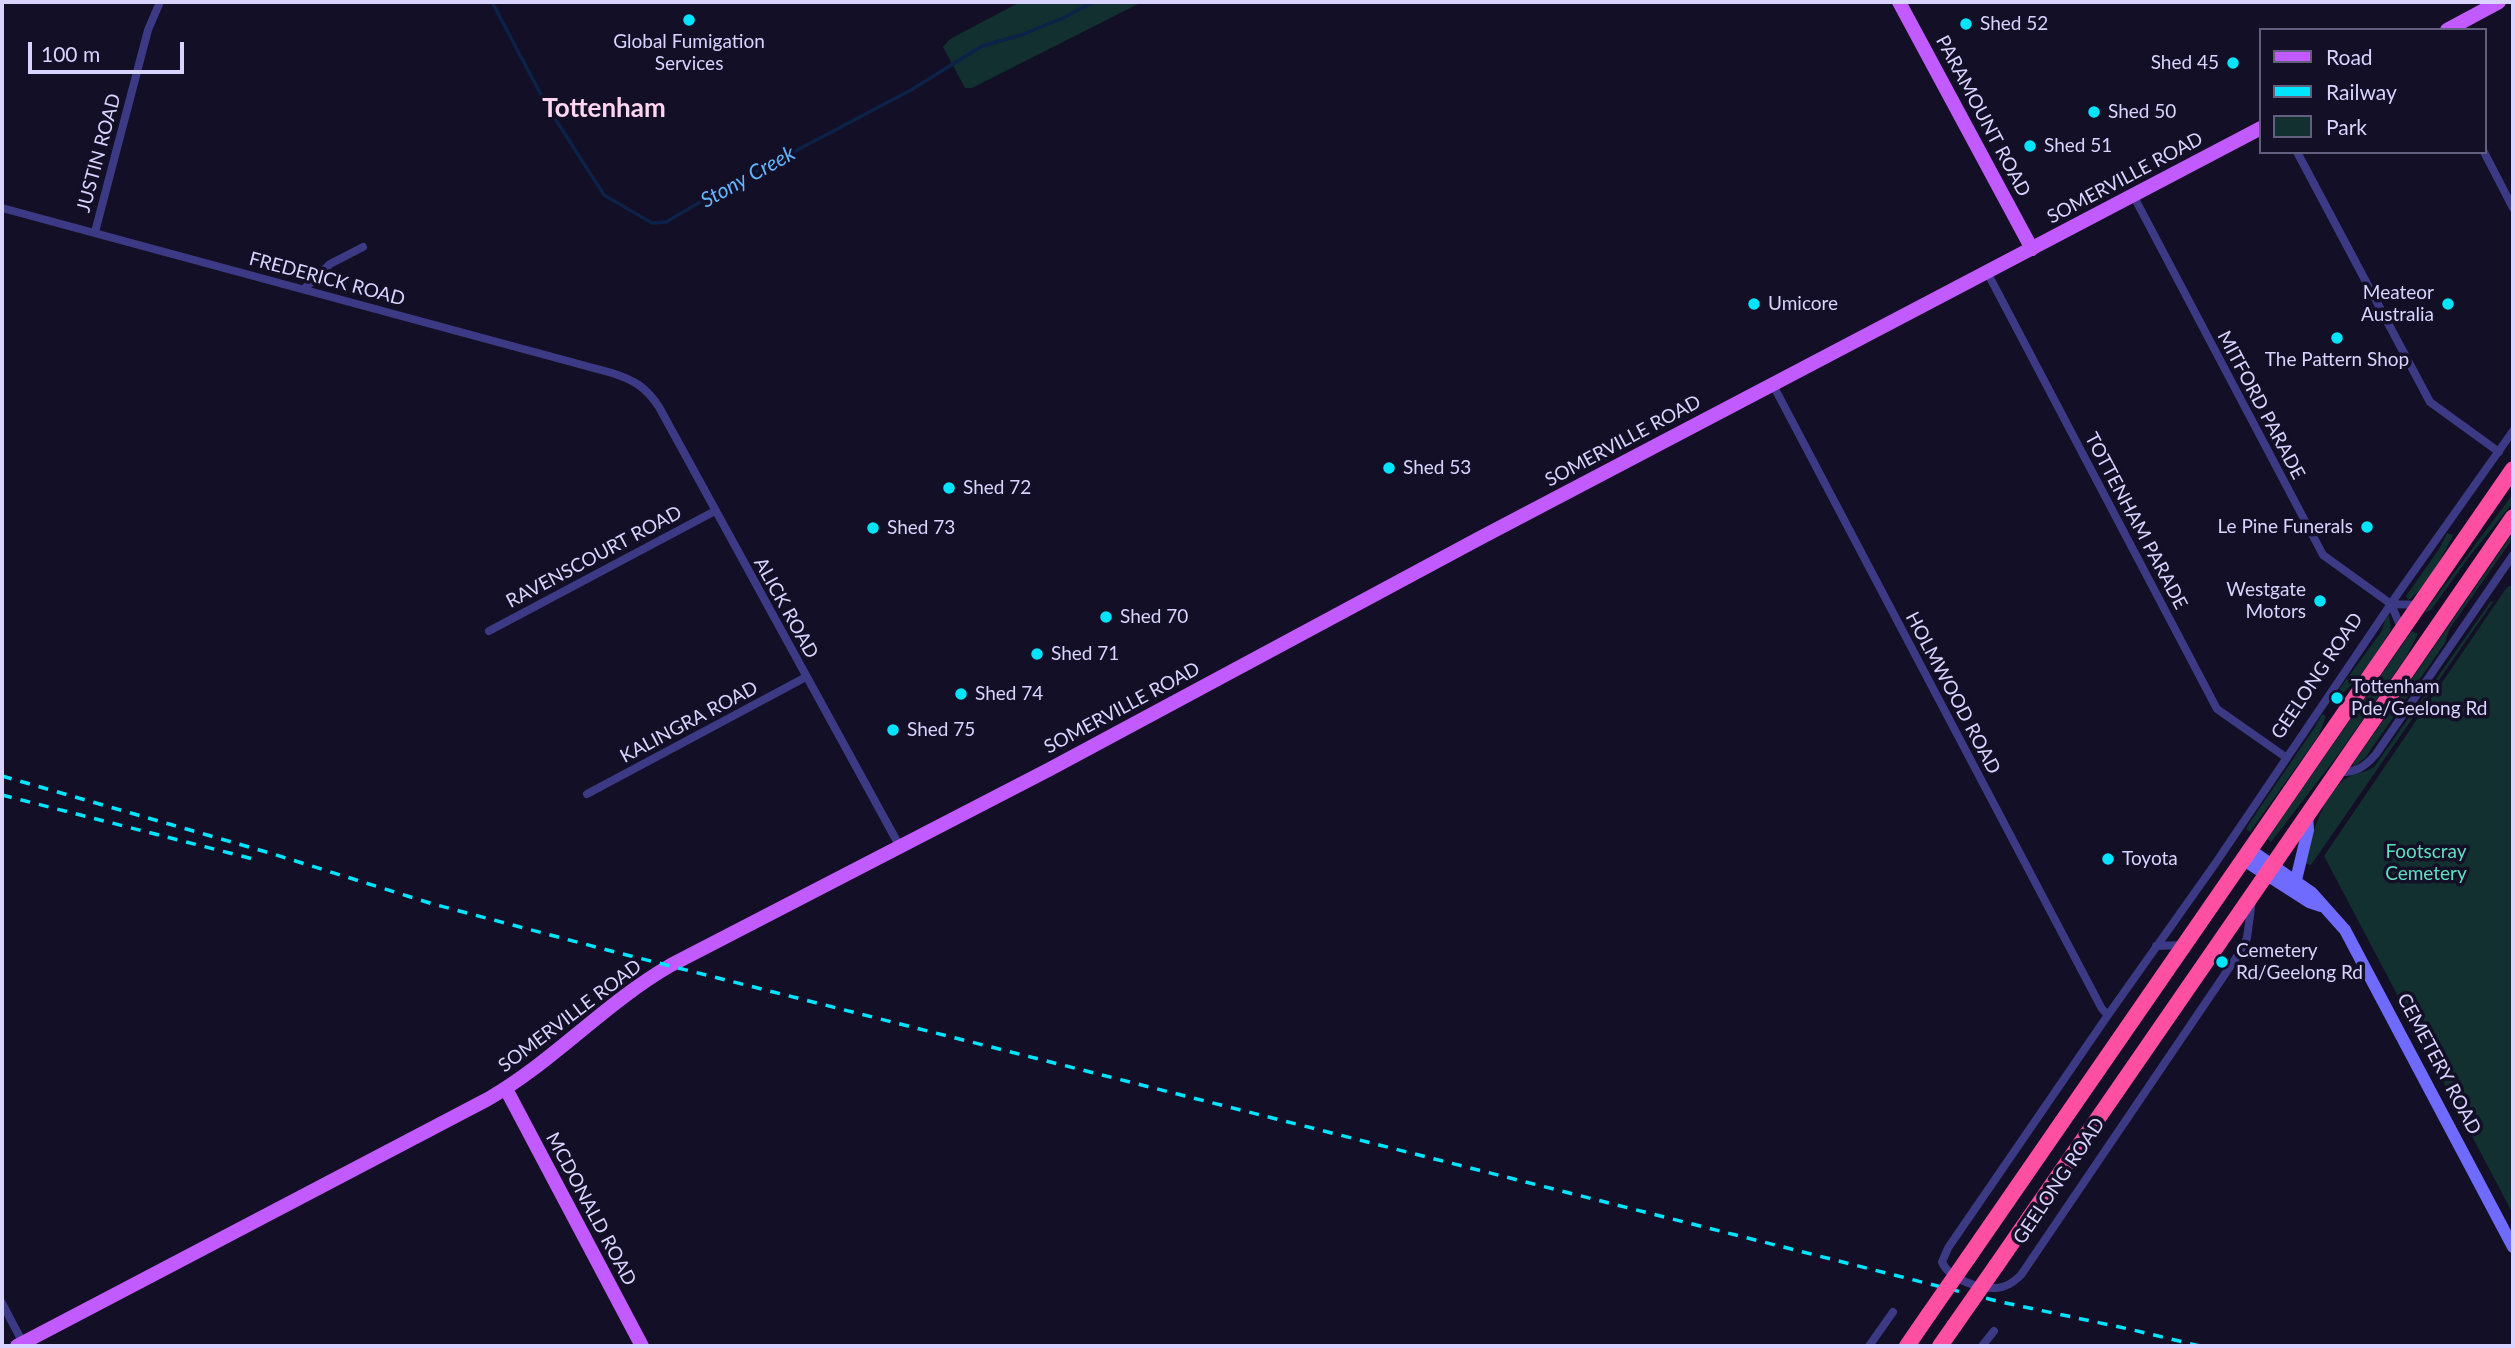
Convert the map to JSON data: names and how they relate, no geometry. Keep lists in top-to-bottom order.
{
  "streets": {
    "highway": ["GEELONG ROAD"],
    "main road": ["PARAMOUNT ROAD", "SOMERVILLE ROAD", "MCDONALD ROAD"],
    "street": [
      "JUSTIN ROAD",
      "FREDERICK ROAD",
      "MITFORD PARADE",
      "TOTTENHAM PARADE",
      "RAVENSCOURT ROAD",
      "ALICK ROAD",
      "HOLMWOOD ROAD",
      "KALINGRA ROAD",
      "CEMETERY ROAD"
    ]
  },
  "crossings": [
    ["PARAMOUNT ROAD", "SOMERVILLE ROAD"],
    ["JUSTIN ROAD", "FREDERICK ROAD"],
    ["SOMERVILLE ROAD", "MITFORD PARADE"],
    ["SOMERVILLE ROAD", "TOTTENHAM PARADE"],
    ["SOMERVILLE ROAD", "ALICK ROAD"],
    ["SOMERVILLE ROAD", "HOLMWOOD ROAD"],
    ["SOMERVILLE ROAD", "MCDONALD ROAD"],
    ["FREDERICK ROAD", "ALICK ROAD"],
    ["MITFORD PARADE", "GEELONG ROAD"],
    ["TOTTENHAM PARADE", "GEELONG ROAD"],
    ["RAVENSCOURT ROAD", "ALICK ROAD"],
    ["ALICK ROAD", "KALINGRA ROAD"],
    ["GEELONG ROAD", "HOLMWOOD ROAD"],
    ["GEELONG ROAD", "CEMETERY ROAD"]
  ],
  "districts": ["Tottenham"],
  "water": ["Stony Creek"],
  "parks": ["Footscray Cemetery"],
  "places": [
    "Global Fumigation Services",
    "Shed 52",
    "Shed 45",
    "Shed 50",
    "Shed 51",
    "Umicore",
    "Meateor Australia",
    "The Pattern Shop",
    "Shed 53",
    "Shed 72",
    "Le Pine Funerals",
    "Shed 73",
    "Westgate Motors",
    "Shed 70",
    "Shed 71",
    "Shed 74",
    "Tottenham Pde/Geelong Rd",
    "Shed 75",
    "Toyota",
    "Cemetery Rd/Geelong Rd"
  ],
  "legend": ["Road", "Railway", "Park"],
  "scale_bar": "100 m"
}
